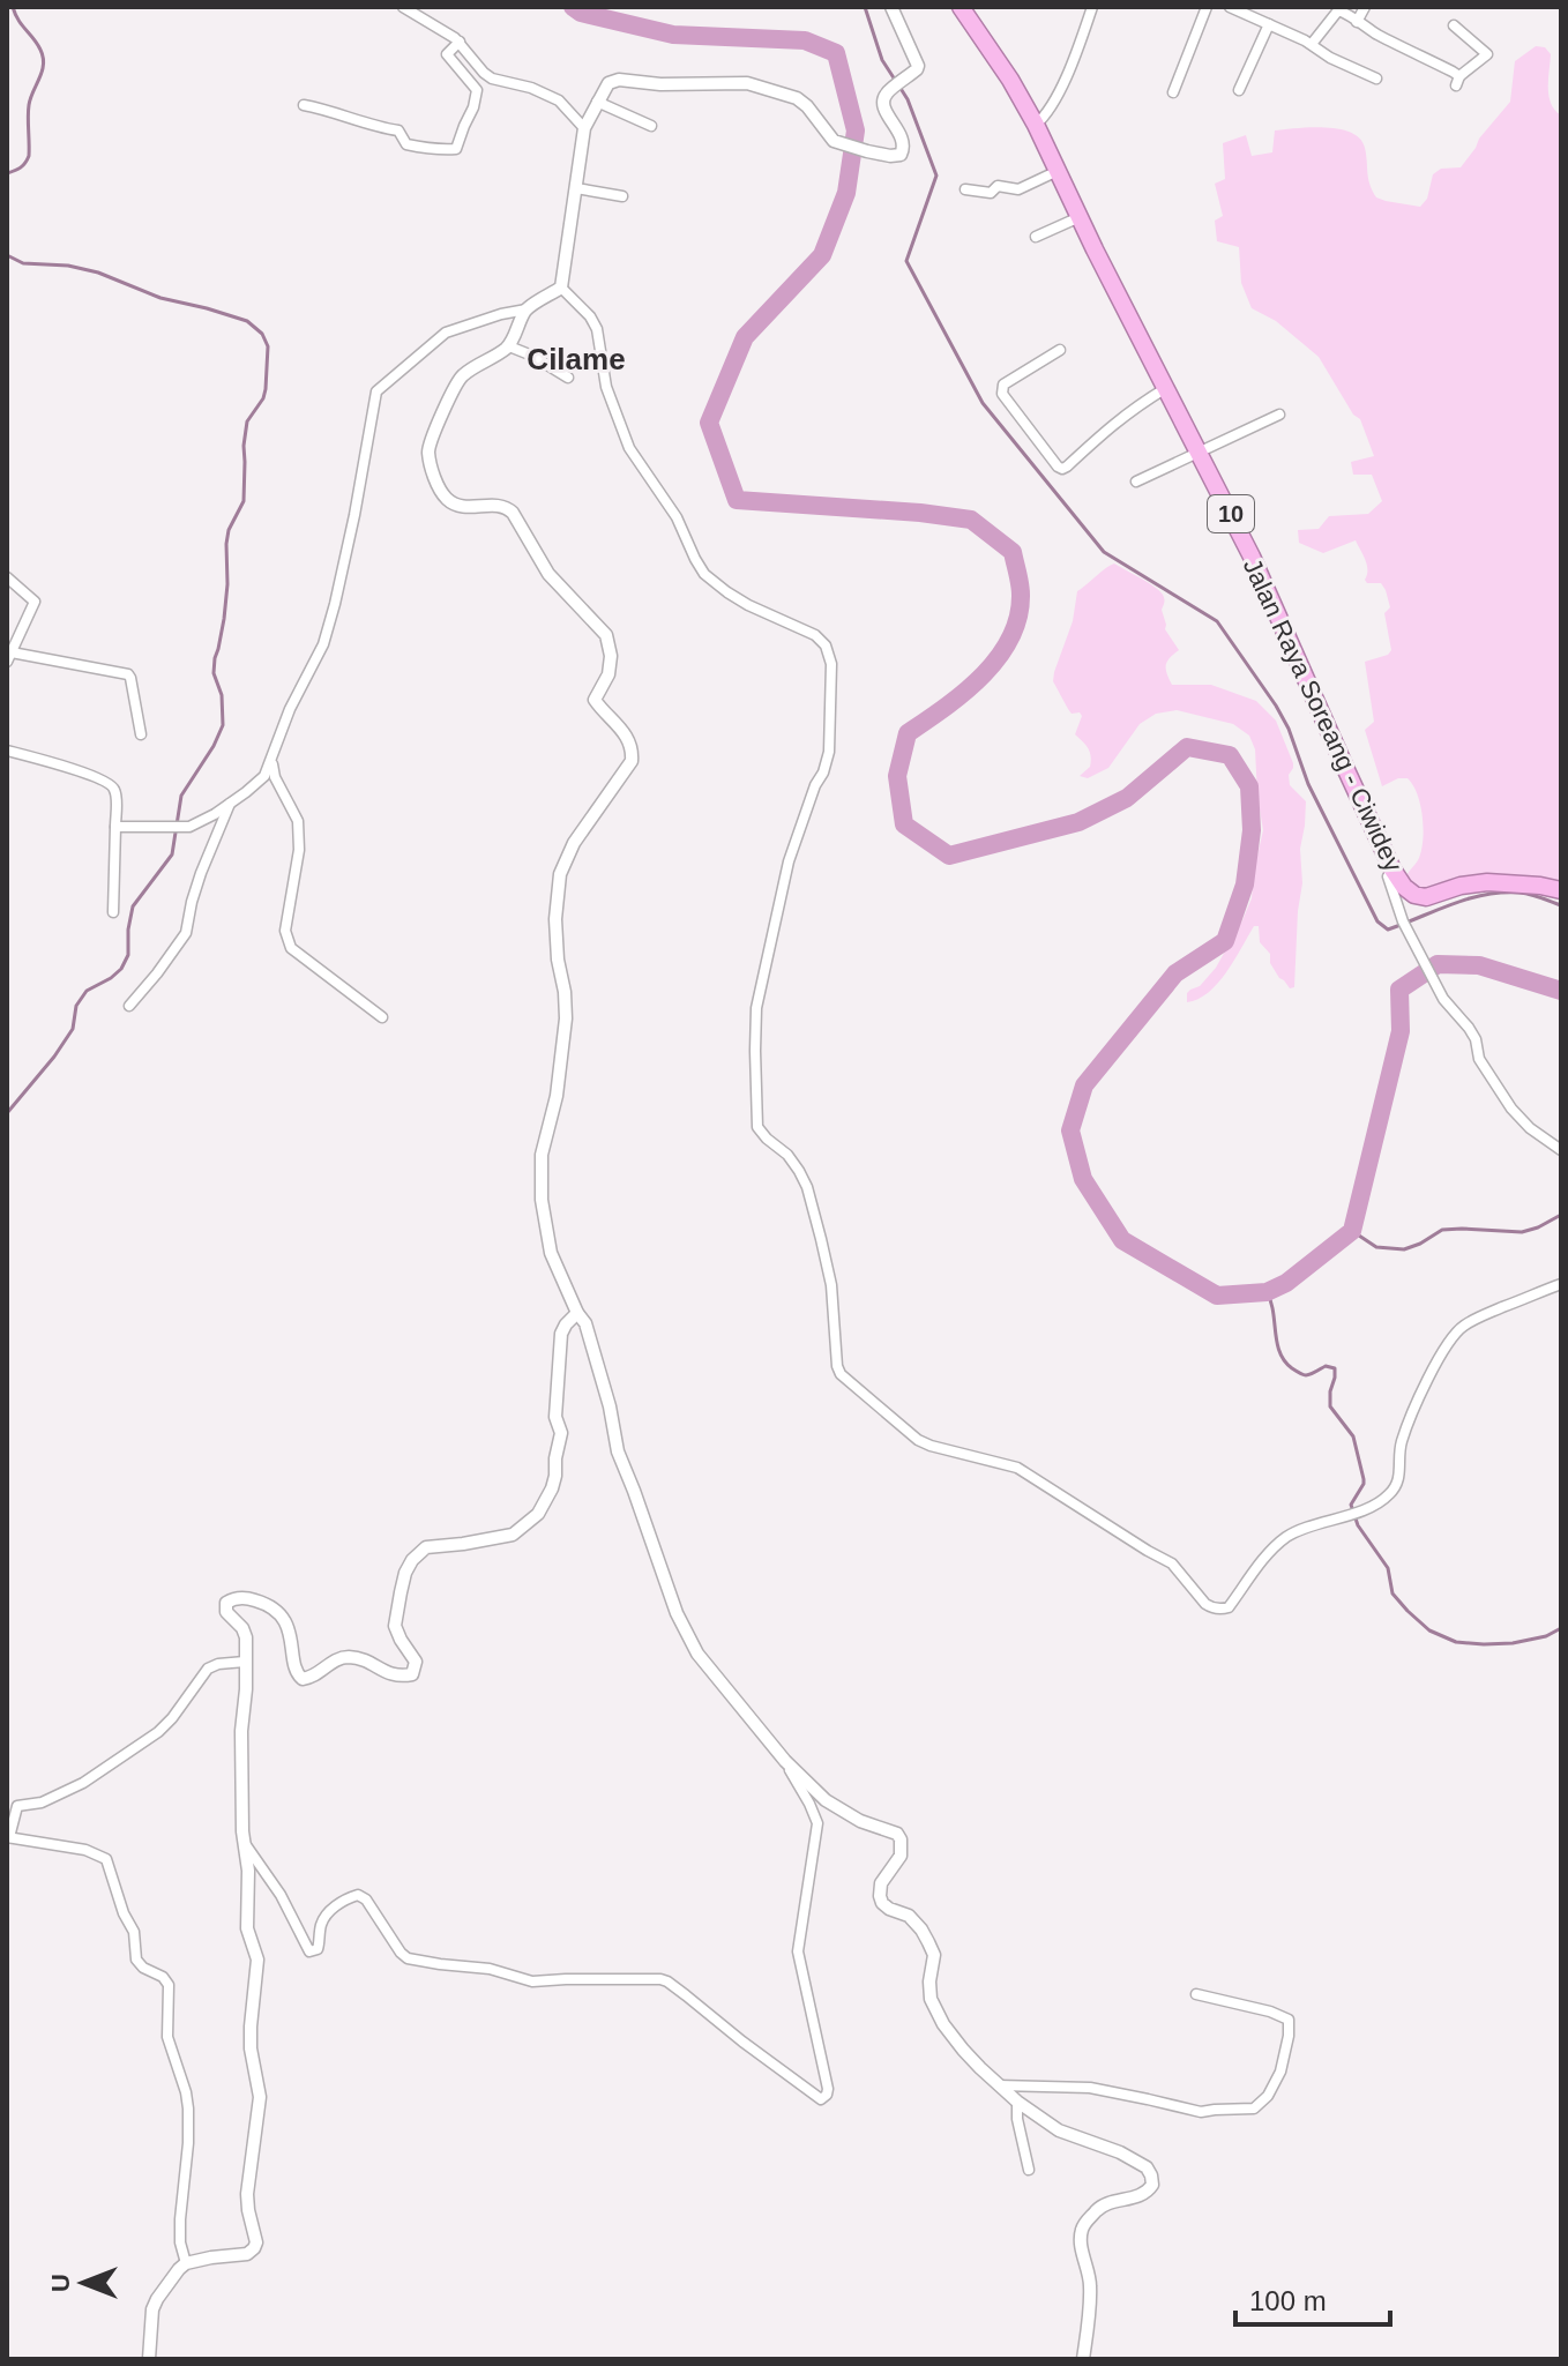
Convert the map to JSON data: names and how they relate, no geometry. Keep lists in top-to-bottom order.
{
  "streets": {
    "highway": ["10", "Jalan Raya Soreang - Ciwidey"]
  },
  "districts": ["Cilame"],
  "scale_bar": "100 m",
  "north": "left"
}
